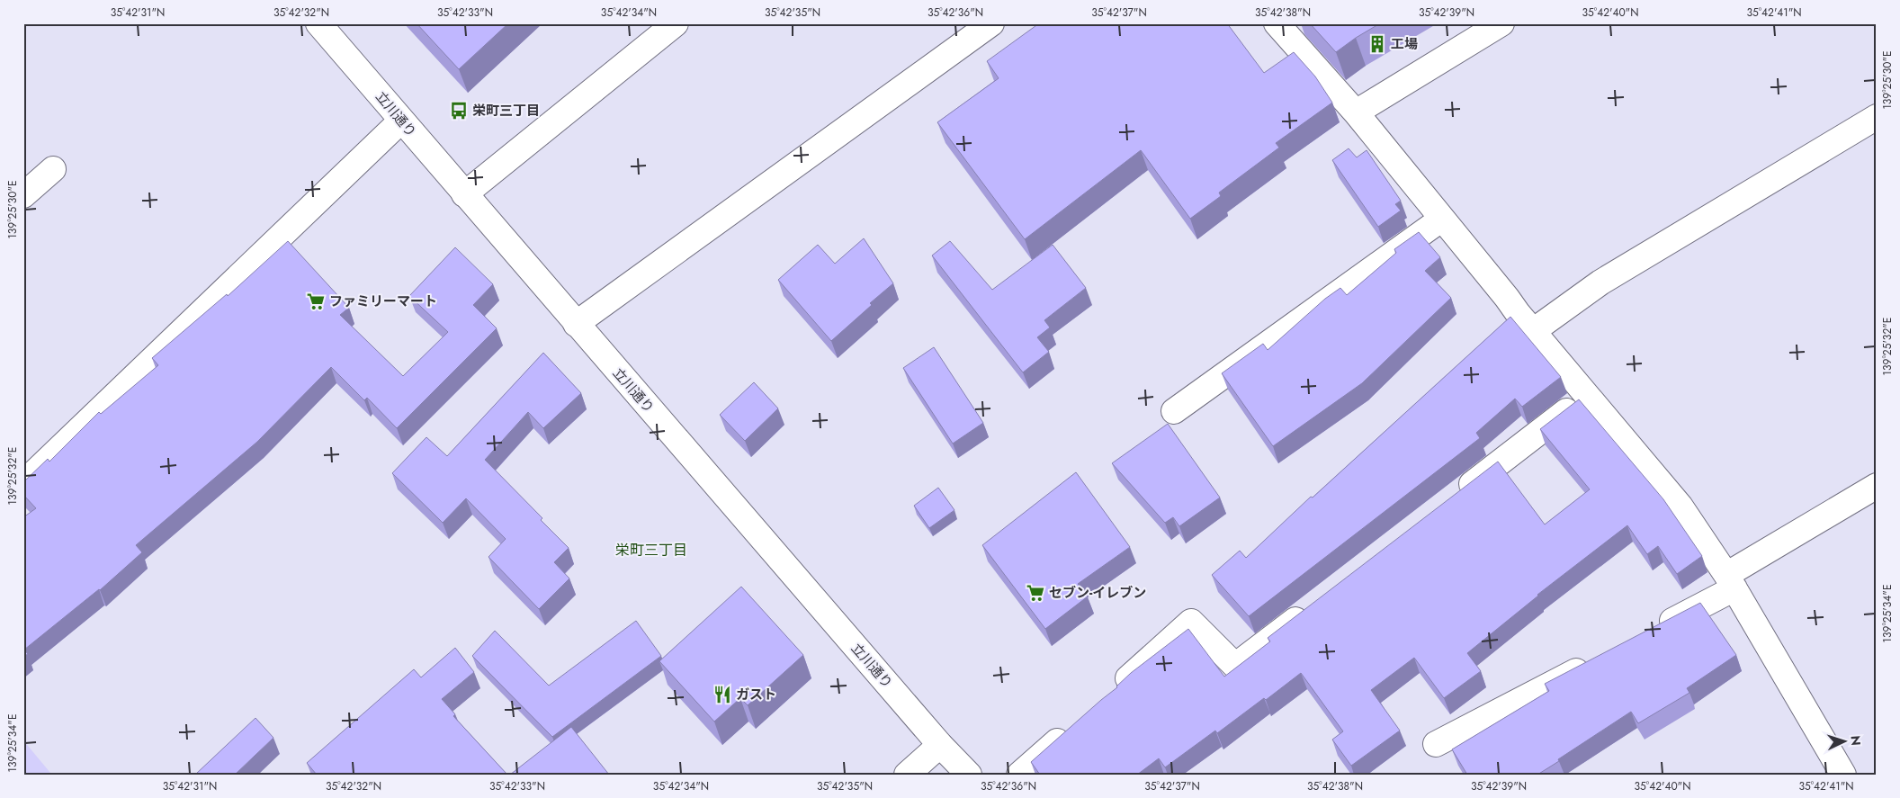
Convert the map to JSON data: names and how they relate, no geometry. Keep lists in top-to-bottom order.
{
  "streets": {
    "street": ["立川通り"]
  },
  "districts": ["栄町三丁目"],
  "places": {
    "building": ["工場"],
    "bus stop": ["栄町三丁目"],
    "supermarket": ["ファミリーマート", "セブン-イレブン"],
    "restaurant": ["ガスト"]
  },
  "north": "right",
  "coordinates": [
    "35°42'31\"N",
    "35°42'32\"N",
    "35°42'33\"N",
    "35°42'34\"N",
    "35°42'35\"N",
    "35°42'36\"N",
    "35°42'37\"N",
    "35°42'38\"N",
    "35°42'39\"N",
    "35°42'40\"N",
    "35°42'41\"N",
    "139°25'30\"E",
    "139°25'32\"E",
    "139°25'34\"E"
  ]
}
